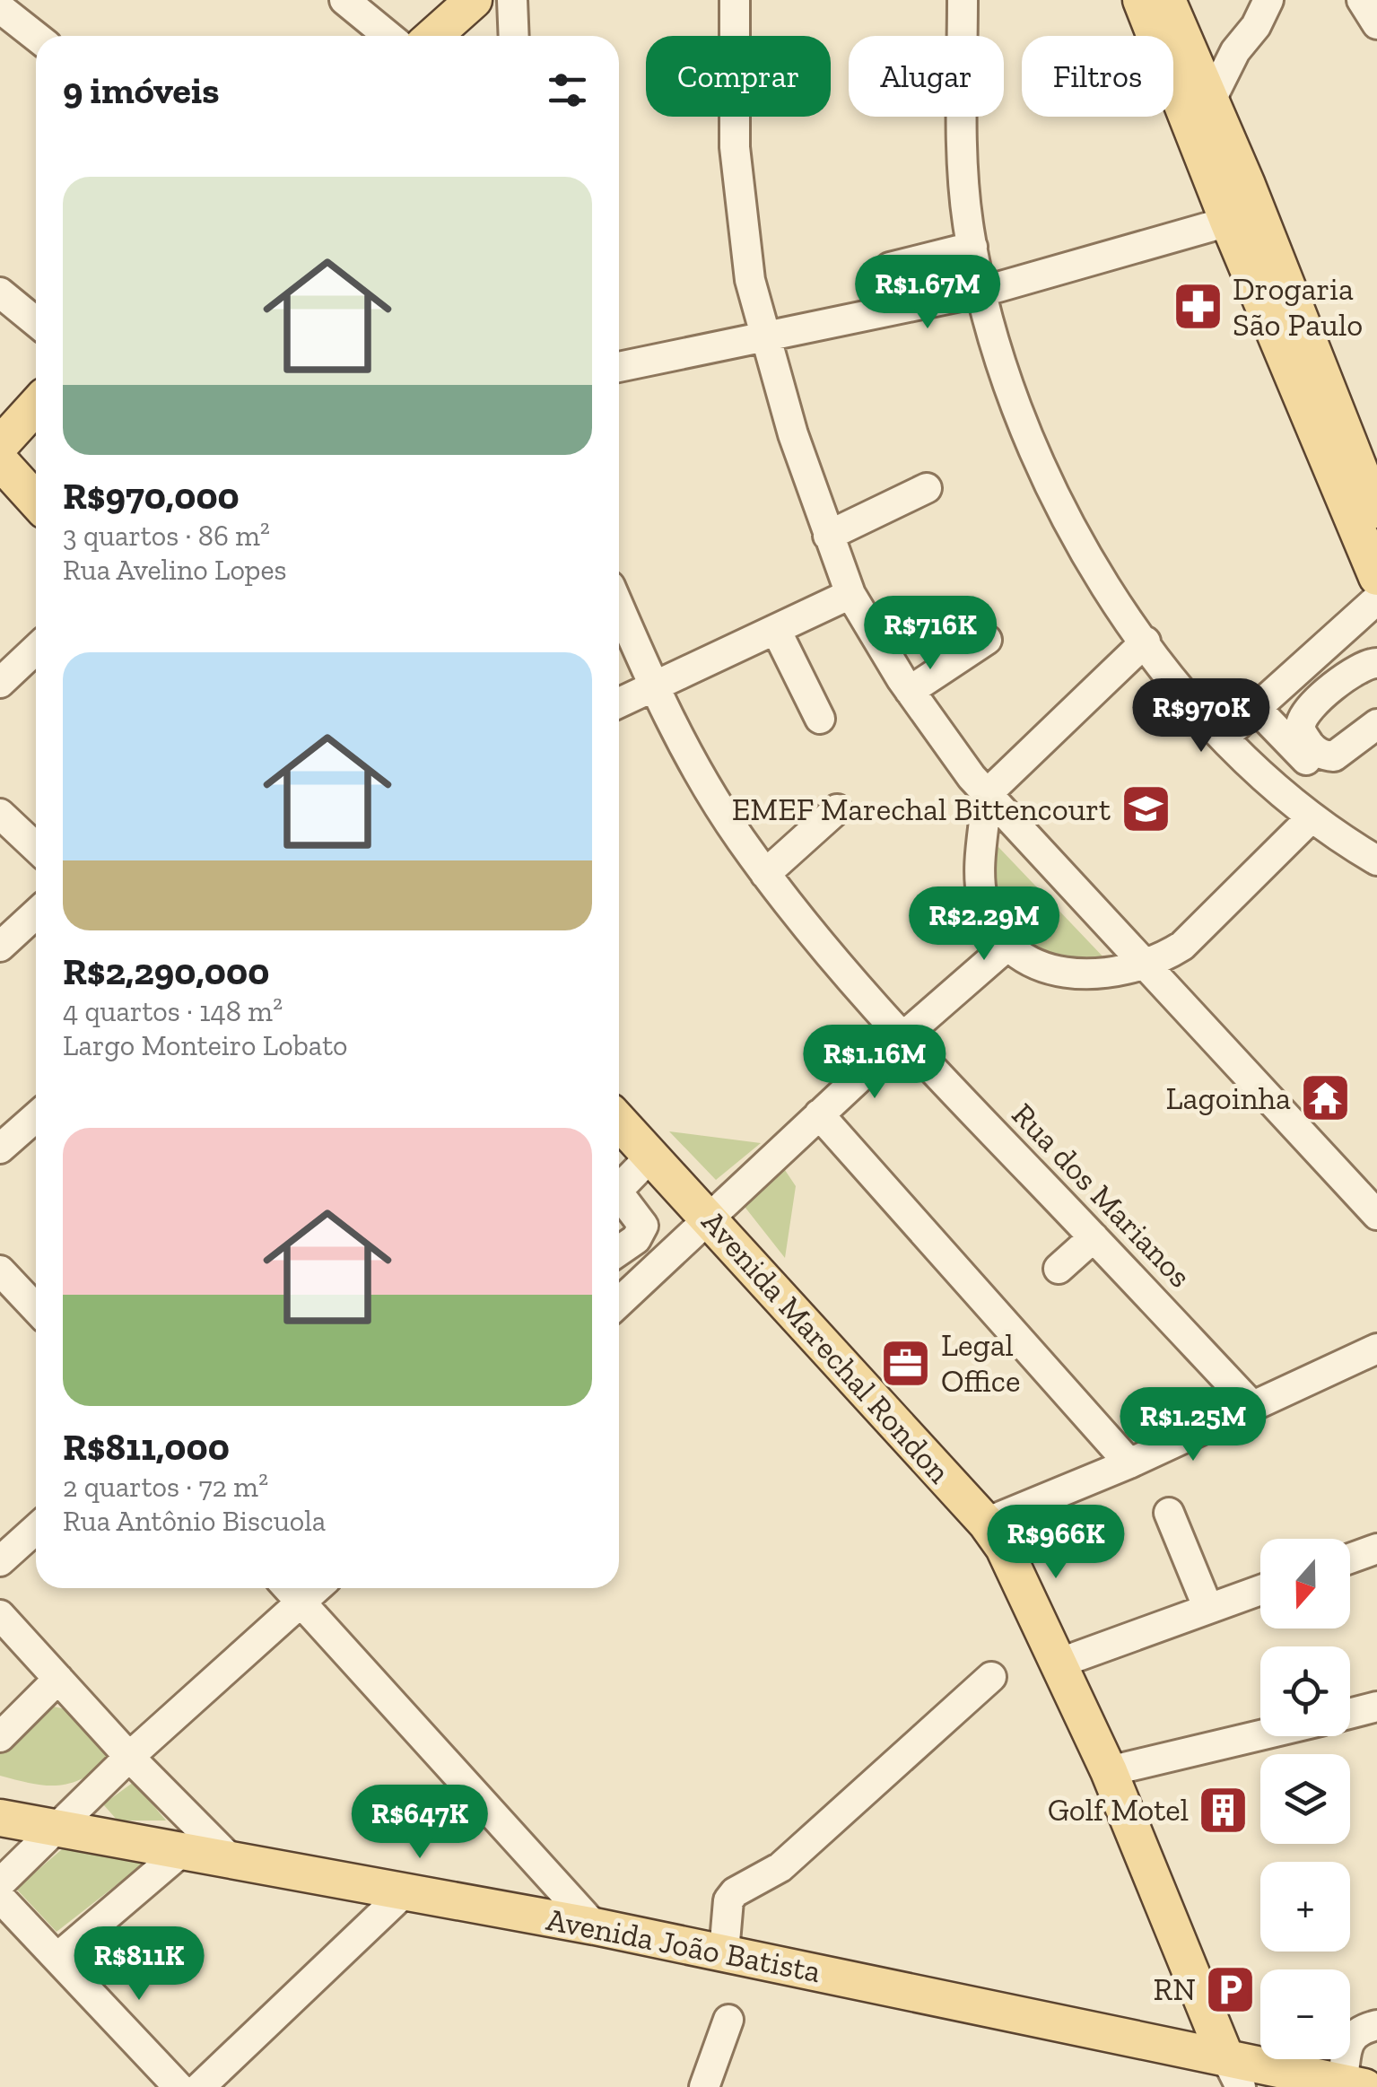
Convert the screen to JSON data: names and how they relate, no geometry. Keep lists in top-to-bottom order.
{
  "streets": {
    "main road": ["Avenida Marechal Rondon", "Avenida João Batista"],
    "street": ["Rua dos Marianos"]
  },
  "crossings": [
    ["Avenida Marechal Rondon", "Avenida João Batista"]
  ],
  "places": {
    "pharmacy": ["Drogaria São Paulo"],
    "school or university": ["EMEF Marechal Bittencourt"],
    "temple": ["Lagoinha"],
    "office": ["Legal Office"],
    "building": ["Golf Motel"],
    "parking": ["RN"]
  },
  "north": "bottom",
  "page": {
    "chip": ["Comprar", "Alugar", "Filtros"],
    "heading": "9 imóveis",
    "list": [
      {
        "name": "R$970,000",
        "note": "3 quartos · 86 m² · Rua Avelino Lopes"
      },
      {
        "name": "R$2,290,000",
        "note": "4 quartos · 148 m² · Largo Monteiro Lobato"
      },
      {
        "name": "R$811,000",
        "note": "2 quartos · 72 m² · Rua Antônio Biscuola"
      }
    ],
    "price": [
      "R$1.67M",
      "R$716K",
      "R$970K",
      "R$2.29M",
      "R$1.16M",
      "R$1.25M",
      "R$966K",
      "R$647K",
      "R$811K"
    ],
    "map_buttons": ["+", "−"]
  }
}
